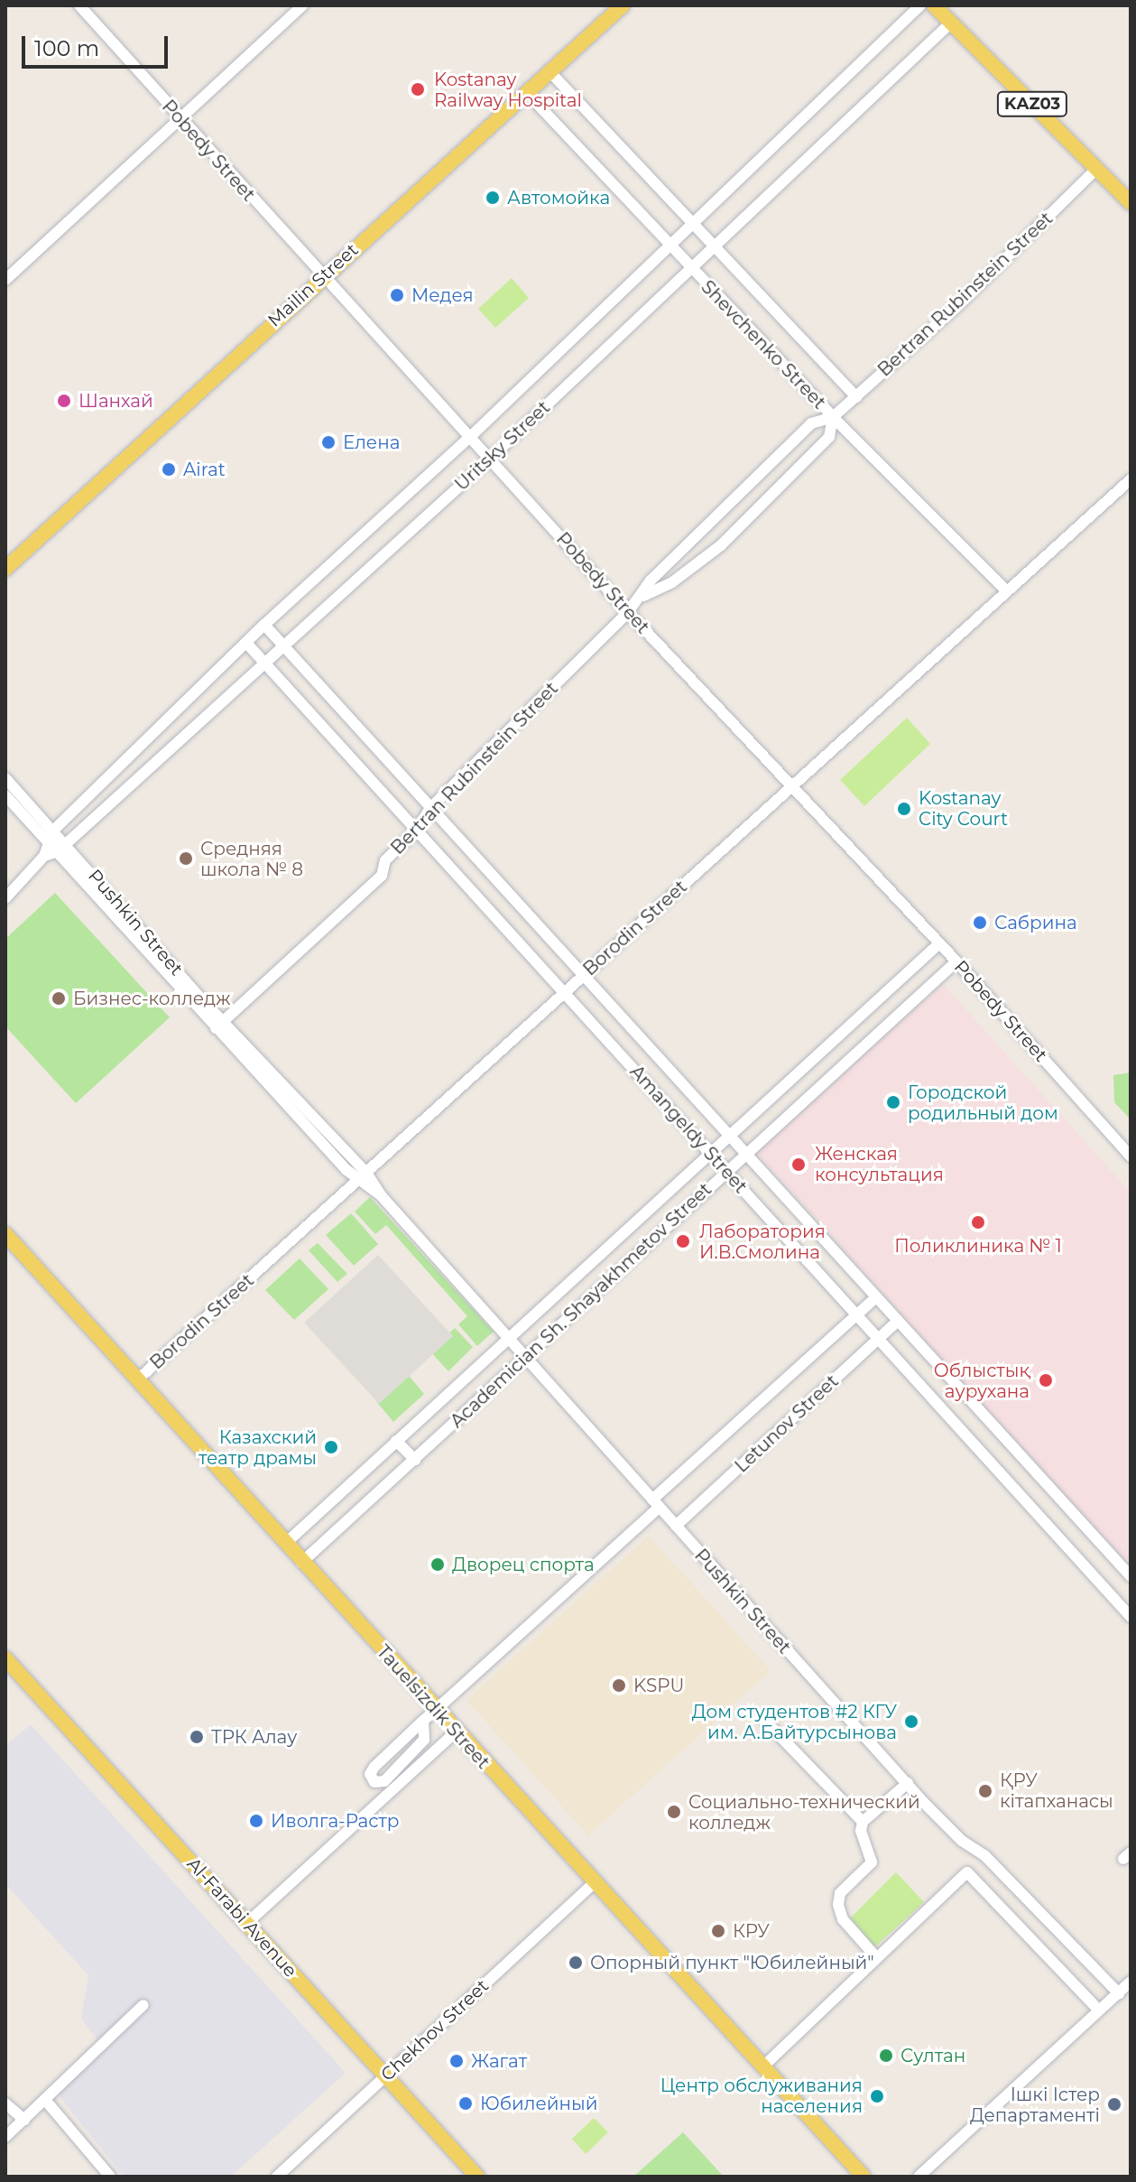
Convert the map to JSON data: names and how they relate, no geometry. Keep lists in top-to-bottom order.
{
  "streets": {
    "main road": [
      "KАZ03",
      "Mailin Street",
      "Tauelsіzdіk Street",
      "Al-Farabi Avenue"
    ],
    "street": [
      "Pobedy Street",
      "Bertran Rubinstein Street",
      "Shevchenko Street",
      "Uritsky Street",
      "Pushkin Street",
      "Borodin Street",
      "Amangeldy Street",
      "Academician Sh. Shayakhmetov Street",
      "Letunov Street",
      "Chekhov Street"
    ]
  },
  "crossings": [
    ["KАZ03", "Bertran Rubinstein Street"],
    ["KАZ03", "Uritsky Street"],
    ["Pobedy Street", "Mailin Street"],
    ["Pobedy Street", "Bertran Rubinstein Street"],
    ["Pobedy Street", "Uritsky Street"],
    ["Pobedy Street", "Borodin Street"],
    ["Pobedy Street", "Academician Sh. Shayakhmetov Street"],
    ["Mailin Street", "Shevchenko Street"],
    ["Bertran Rubinstein Street", "Shevchenko Street"],
    ["Bertran Rubinstein Street", "Pushkin Street"],
    ["Bertran Rubinstein Street", "Amangeldy Street"],
    ["Shevchenko Street", "Uritsky Street"],
    ["Shevchenko Street", "Borodin Street"],
    ["Uritsky Street", "Pushkin Street"],
    ["Uritsky Street", "Amangeldy Street"],
    ["Pushkin Street", "Borodin Street"],
    ["Pushkin Street", "Academician Sh. Shayakhmetov Street"],
    ["Pushkin Street", "Letunov Street"],
    ["Borodin Street", "Amangeldy Street"],
    ["Borodin Street", "Tauelsіzdіk Street"],
    ["Amangeldy Street", "Academician Sh. Shayakhmetov Street"],
    ["Amangeldy Street", "Letunov Street"],
    ["Academician Sh. Shayakhmetov Street", "Tauelsіzdіk Street"],
    ["Letunov Street", "Tauelsіzdіk Street"],
    ["Tauelsіzdіk Street", "Chekhov Street"],
    ["Al-Farabi Avenue", "Chekhov Street"]
  ],
  "places": [
    "Kostanay Railway Hospital",
    "Автомойка",
    "Медея",
    "Шанхай",
    "Елена",
    "Airat",
    "Kostanay City Court",
    "Средняя школа № 8",
    "Сабрина",
    "Бизнес-колледж",
    "Городской родильный дом",
    "Женская консультация",
    "Поликлиника № 1",
    "Лаборатория И.В.Смолина",
    "Облыстық аурухана",
    "Казахский театр драмы",
    "Дворец спорта",
    "KSPU",
    "Дом студентов #2 КГУ им. А.Байтурсынова",
    "ТРК Алау",
    "ҚРУ кітапханасы",
    "Социально-технический колледж",
    "Иволга-Растр",
    "КРУ",
    "Опорный пункт \"Юбилейный\"",
    "Султан",
    "Жагат",
    "Центр обслуживания населения",
    "Юбилейный",
    "Ішкі Істер Департаменті"
  ],
  "scale_bar": "100 m"
}
